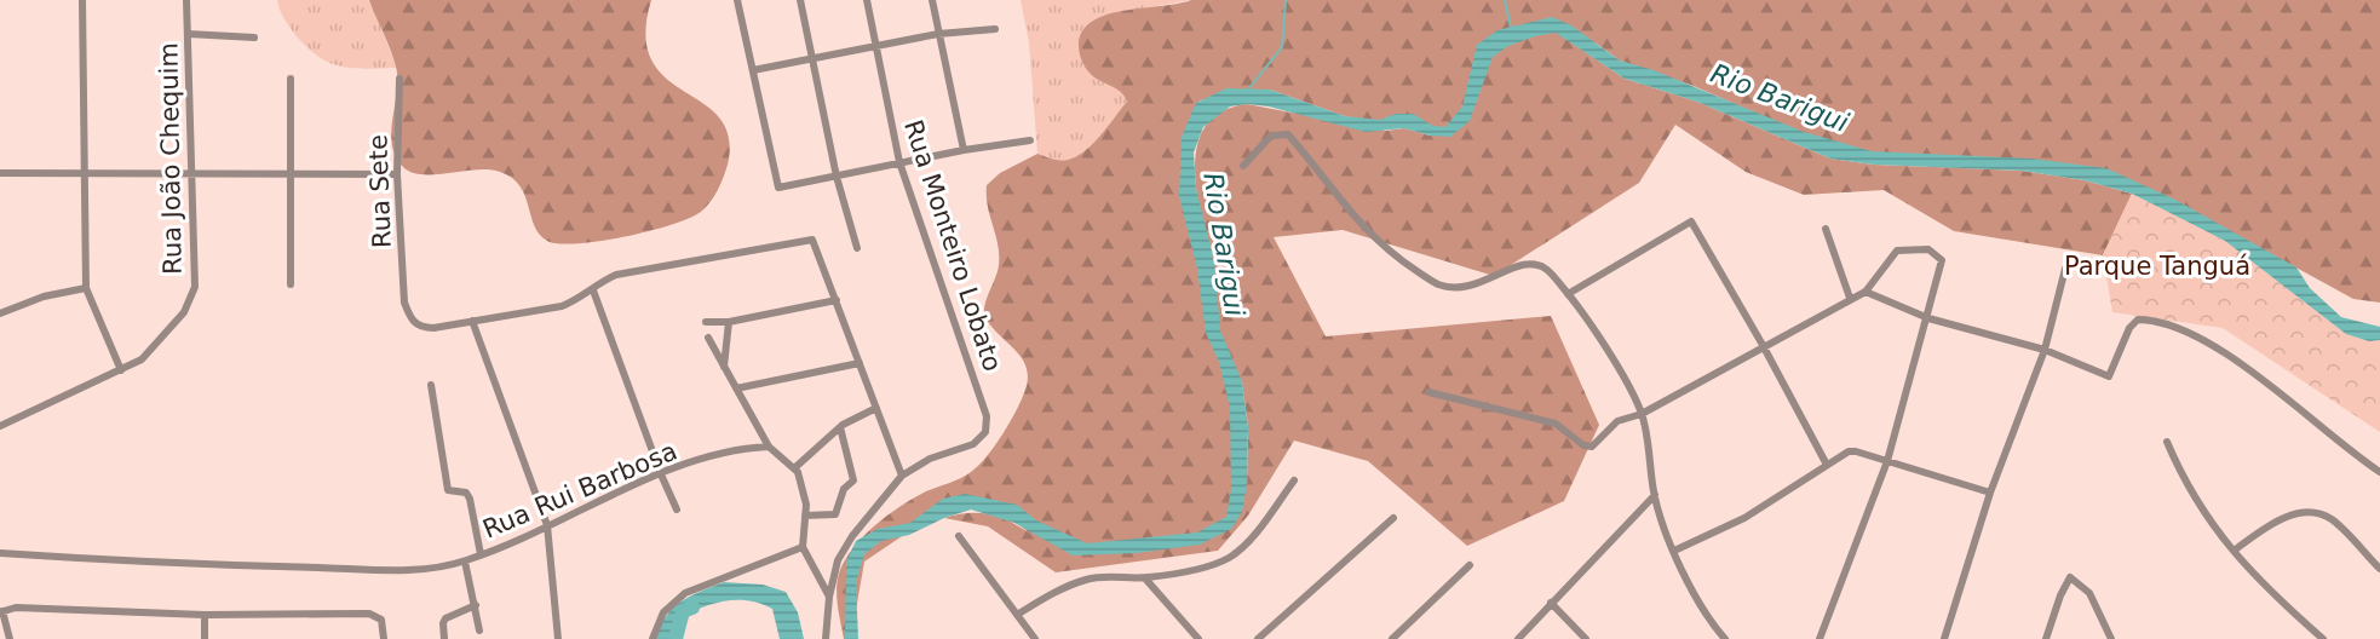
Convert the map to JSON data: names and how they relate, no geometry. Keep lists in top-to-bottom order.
{
  "streets": {
    "street": [
      "Rua João Chequim",
      "Rua Sete",
      "Rua Monteiro Lobato",
      "Rua Rui Barbosa"
    ]
  },
  "water": ["Rio Barigui"],
  "parks": ["Parque Tanguá"]
}
